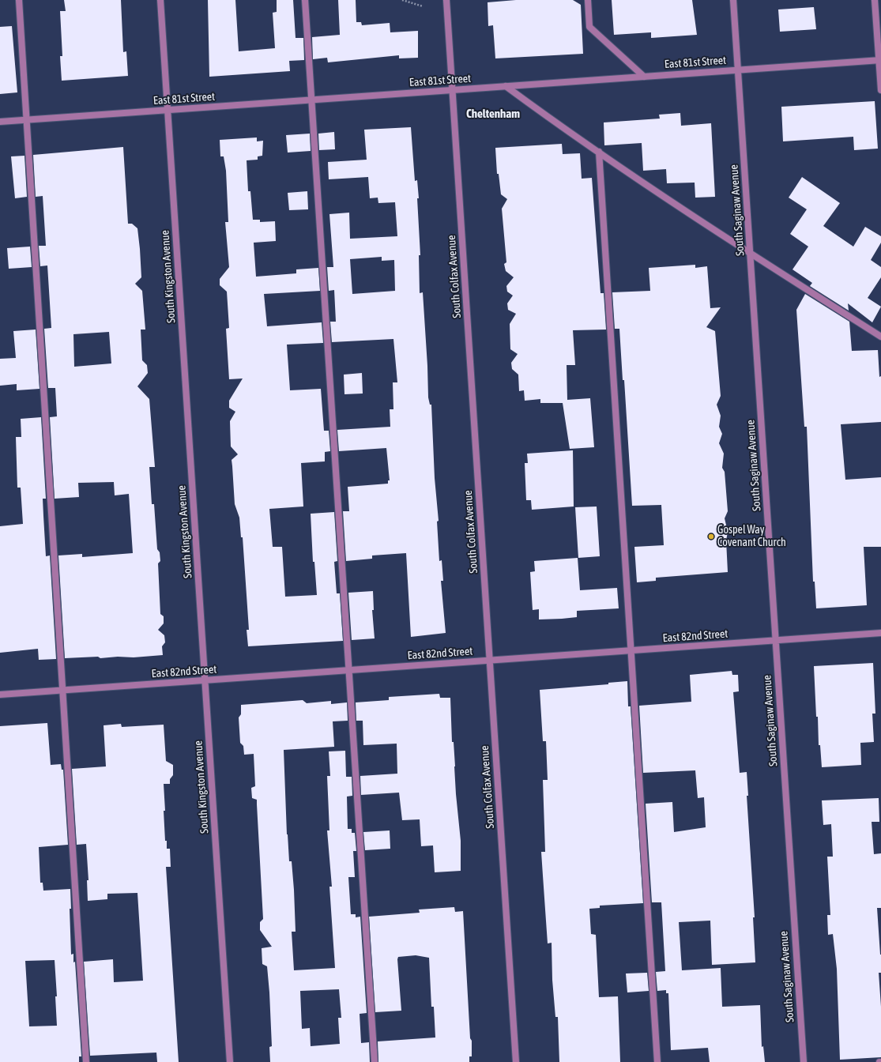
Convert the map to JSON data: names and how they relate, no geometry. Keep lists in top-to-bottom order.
{
  "streets": {
    "street": [
      "East 81st Street",
      "South Saginaw Avenue",
      "South Kingston Avenue",
      "South Colfax Avenue",
      "East 82nd Street"
    ]
  },
  "crossings": [
    ["East 81st Street", "South Saginaw Avenue"],
    ["East 81st Street", "South Kingston Avenue"],
    ["East 81st Street", "South Colfax Avenue"],
    ["South Saginaw Avenue", "East 82nd Street"],
    ["South Kingston Avenue", "East 82nd Street"],
    ["South Colfax Avenue", "East 82nd Street"]
  ],
  "districts": ["Cheltenham"],
  "places": ["Gospel Way Covenant Church"]
}
